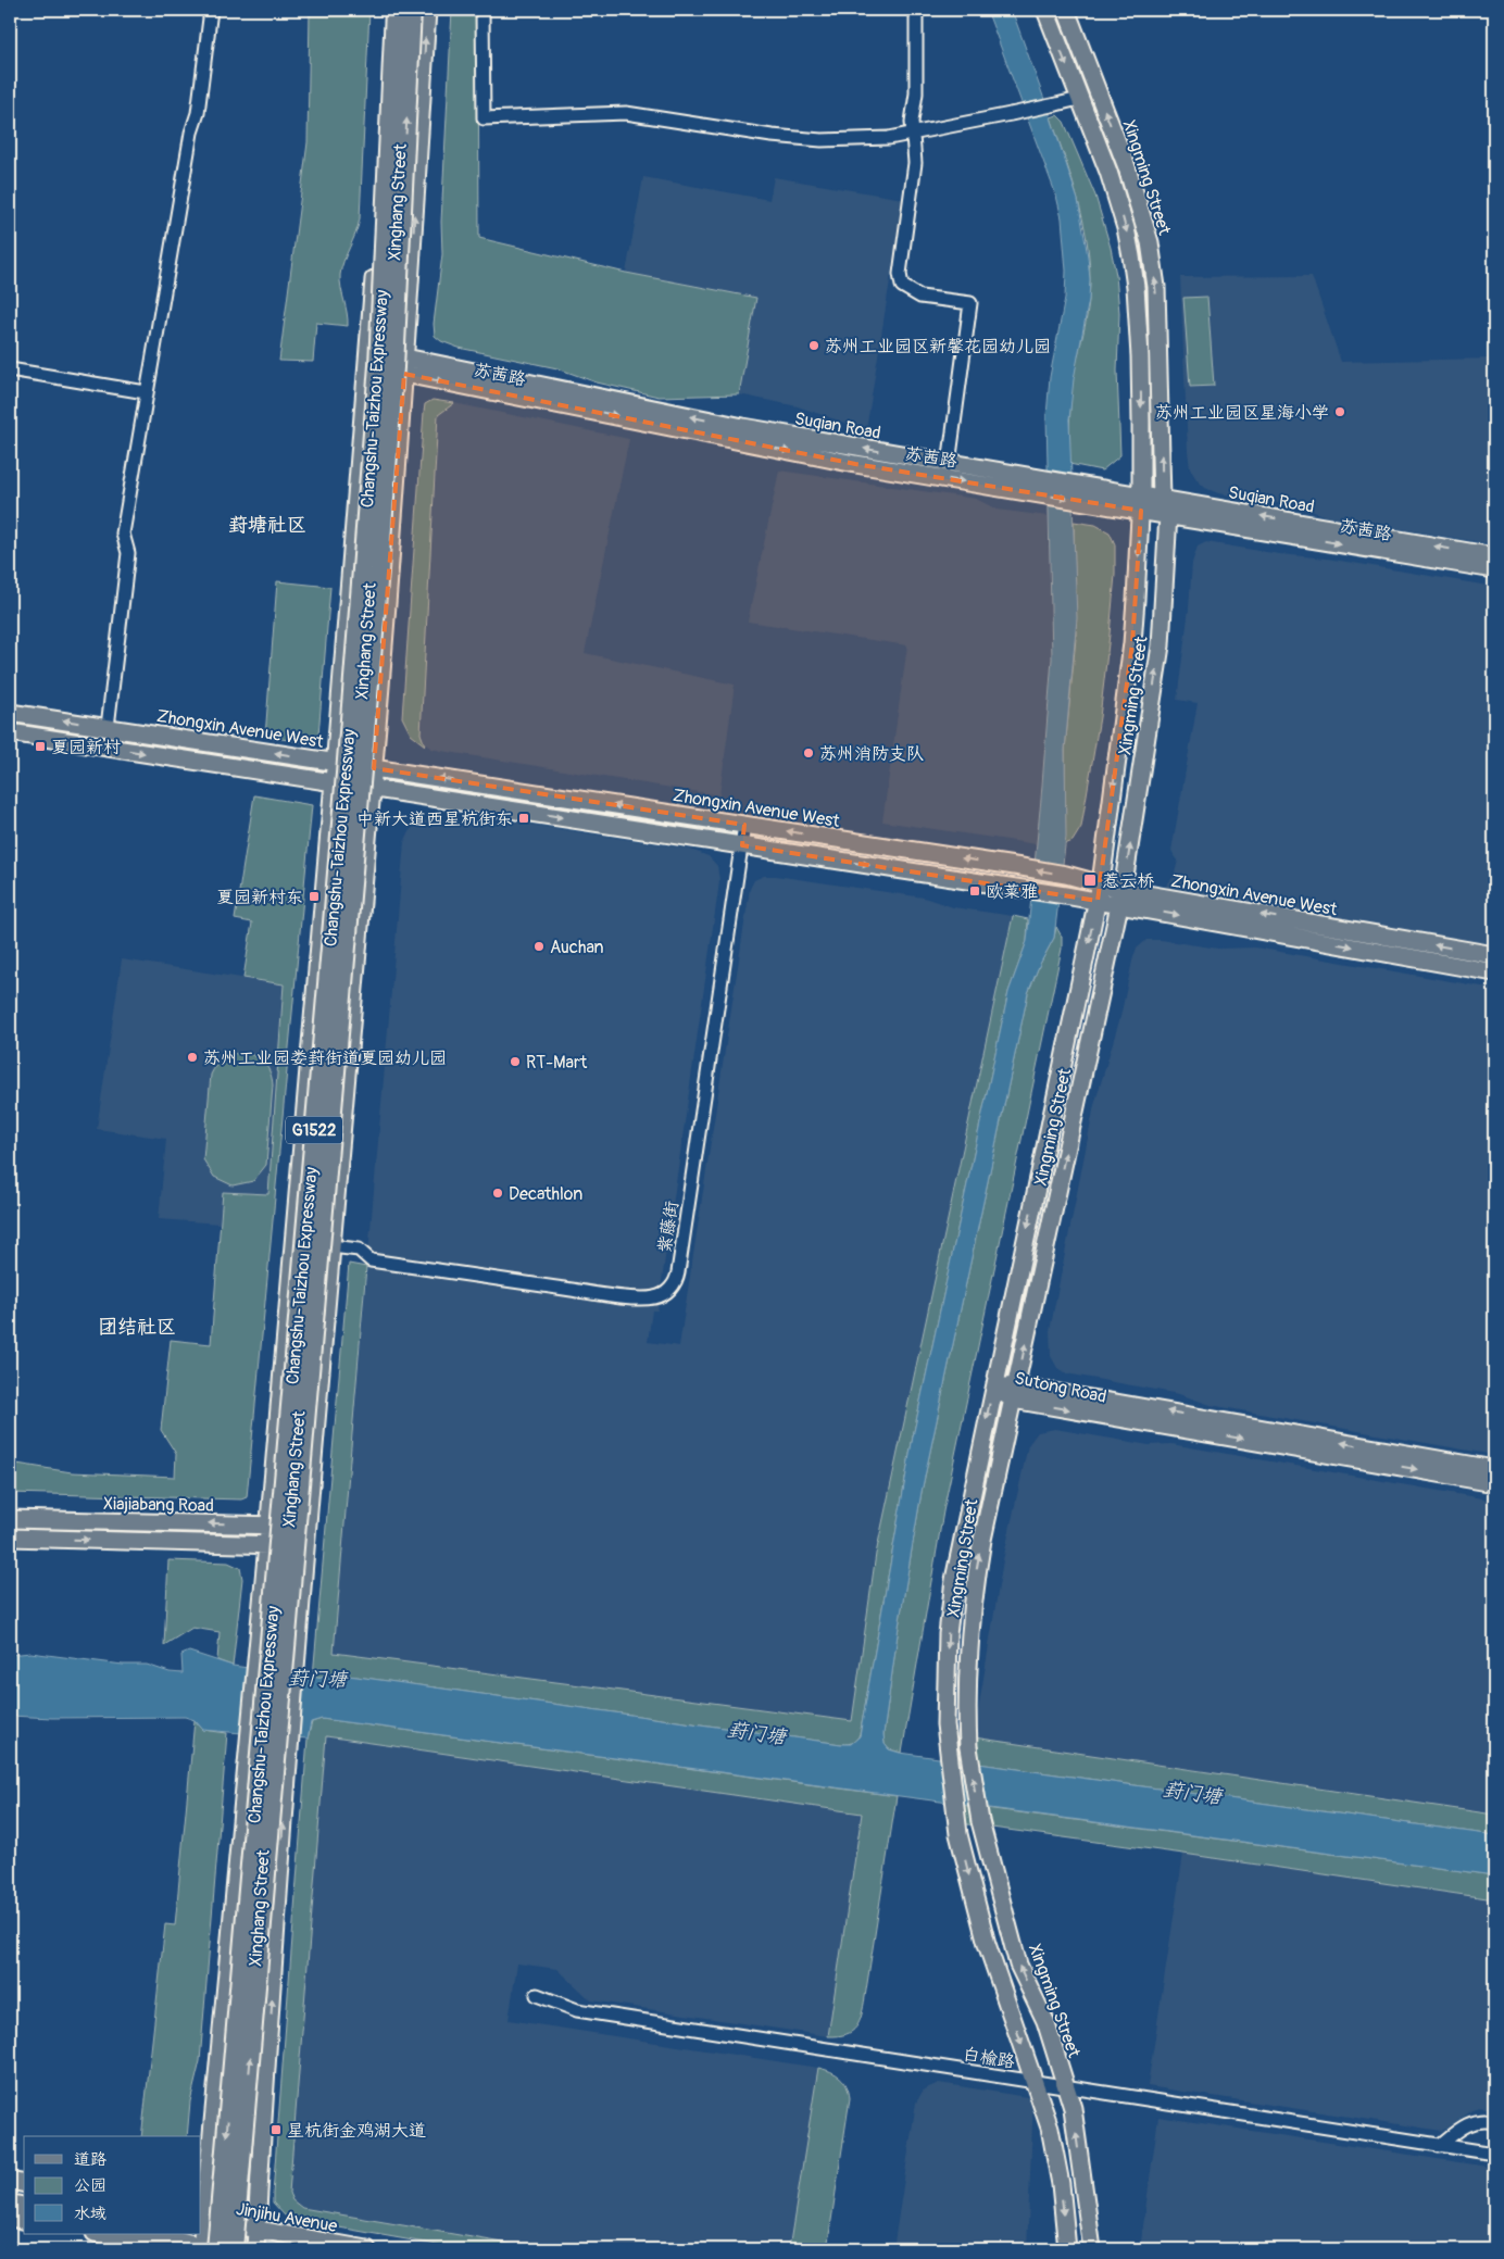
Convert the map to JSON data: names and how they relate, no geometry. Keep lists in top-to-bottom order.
{
  "streets": {
    "highway": ["Changshu-Taizhou Expressway", "G1522"],
    "main road": [
      "Xingming Street",
      "Xinghang Street",
      "苏茜路",
      "Suqian Road",
      "Zhongxin Avenue West",
      "Sutong Road",
      "Xiajiabang Road",
      "Jinjihu Avenue"
    ],
    "street": ["紫藤街", "白榆路"]
  },
  "crossings": [
    ["Xingming Street", "苏茜路"],
    ["Xingming Street", "Suqian Road"],
    ["Xingming Street", "Zhongxin Avenue West"],
    ["Xingming Street", "Sutong Road"],
    ["Xingming Street", "白榆路"],
    ["Xinghang Street", "苏茜路"],
    ["Xinghang Street", "Changshu-Taizhou Expressway"],
    ["Xinghang Street", "Suqian Road"],
    ["Xinghang Street", "Zhongxin Avenue West"],
    ["Xinghang Street", "紫藤街"],
    ["Xinghang Street", "Xiajiabang Road"],
    ["Xinghang Street", "Jinjihu Avenue"],
    ["苏茜路", "Suqian Road"],
    ["Zhongxin Avenue West", "紫藤街"]
  ],
  "one_way": ["苏茜路", "Suqian Road"],
  "districts": ["葑塘社区", "团结社区"],
  "water": ["葑门塘"],
  "places": {
    "other": [
      "苏州工业园区新馨花园幼儿园",
      "苏州工业园区星海小学",
      "苏州消防支队",
      "Auchan",
      "苏州工业园娄葑街道夏园幼儿园",
      "RT-Mart",
      "Decathlon"
    ],
    "transit": [
      "夏园新村",
      "中新大道西星杭街东",
      "惹云桥",
      "欧莱雅",
      "夏园新村东",
      "星杭街金鸡湖大道"
    ]
  },
  "legend": ["道路", "公园", "水域"]
}
